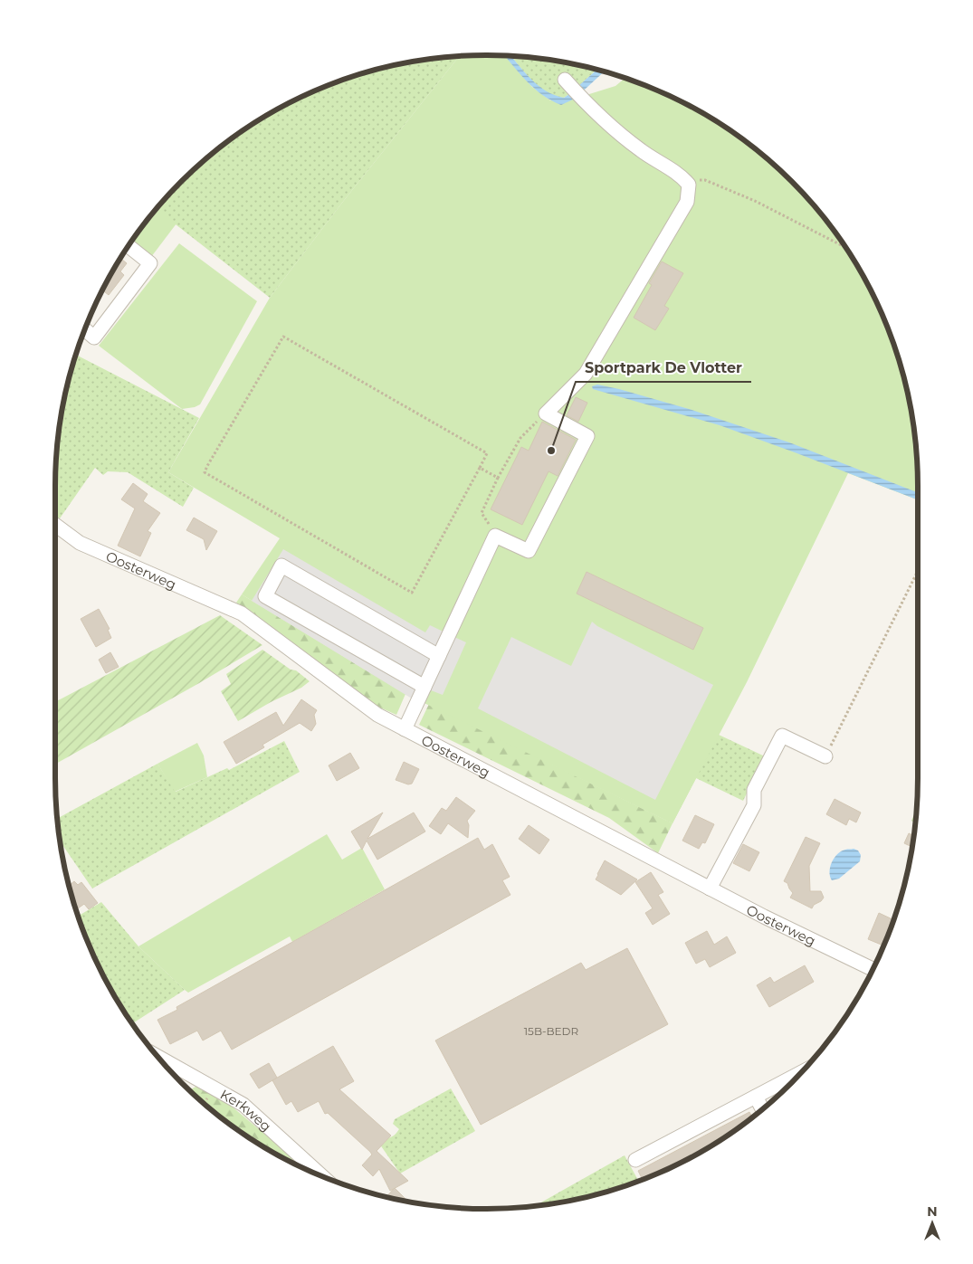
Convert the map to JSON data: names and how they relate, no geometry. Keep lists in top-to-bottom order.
{
  "streets": {
    "street": ["Oosterweg", "Kerkweg"]
  },
  "places": ["Sportpark De Vlotter"],
  "house_numbers": ["15B-BEDR"],
  "north": "top"
}
